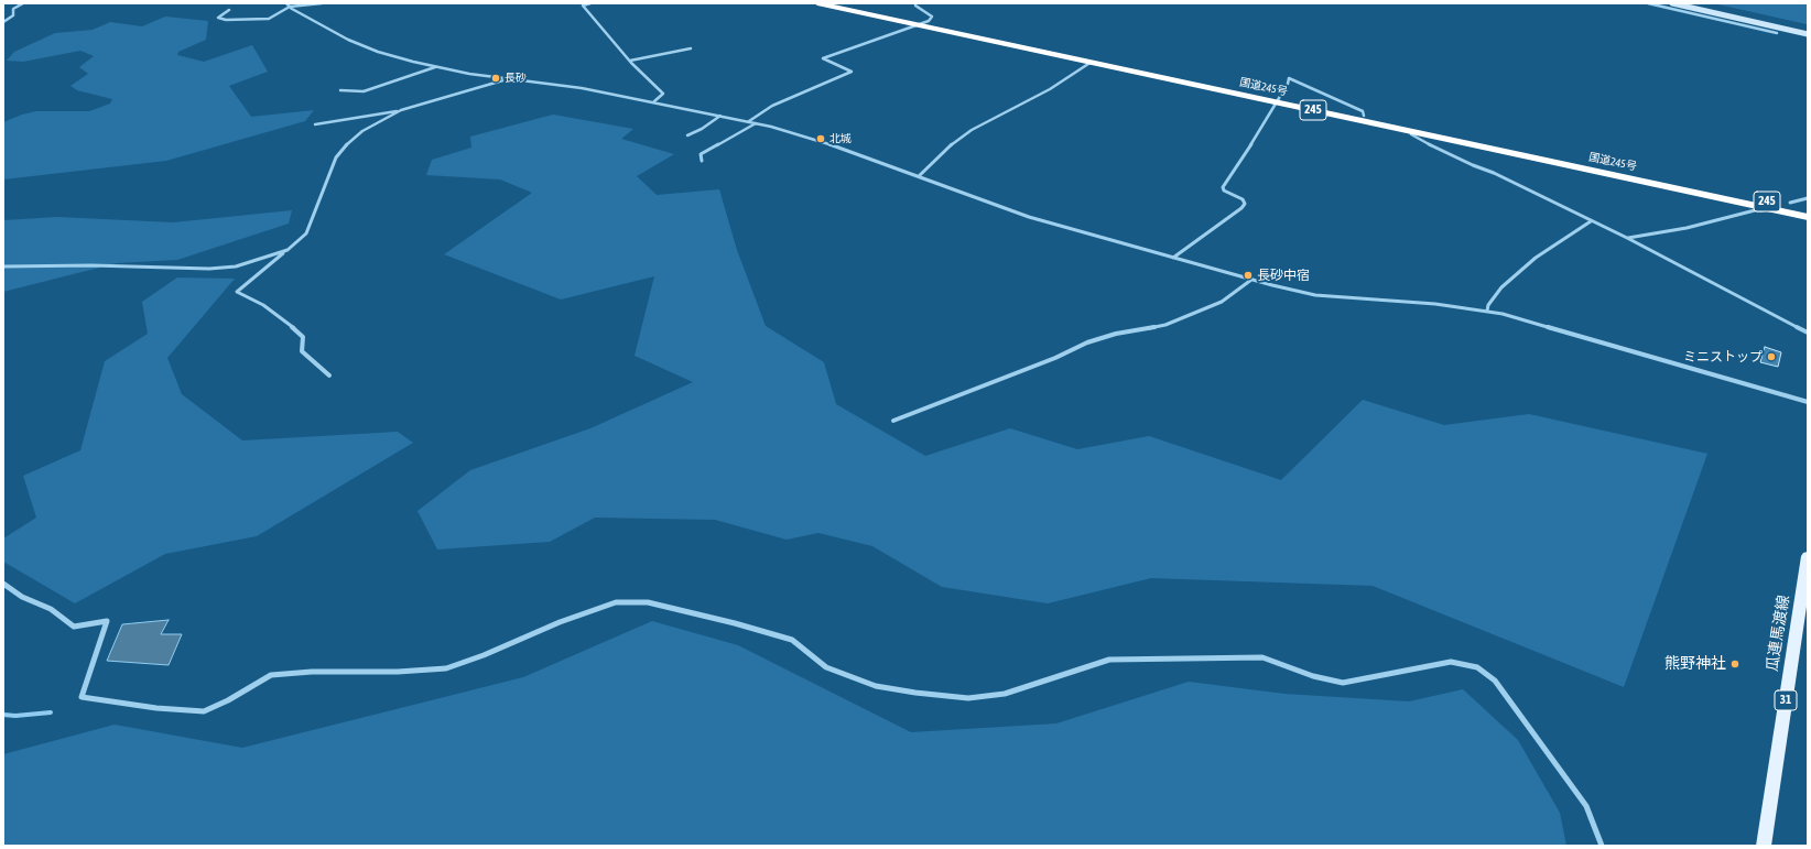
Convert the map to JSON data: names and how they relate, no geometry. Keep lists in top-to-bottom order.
{
  "streets": {
    "highway": ["国道245号", "245"],
    "main road": ["瓜連馬渡線", "31"]
  },
  "places": [
    "長砂",
    "北城",
    "長砂中宿",
    "ミニストップ",
    "熊野神社"
  ]
}
